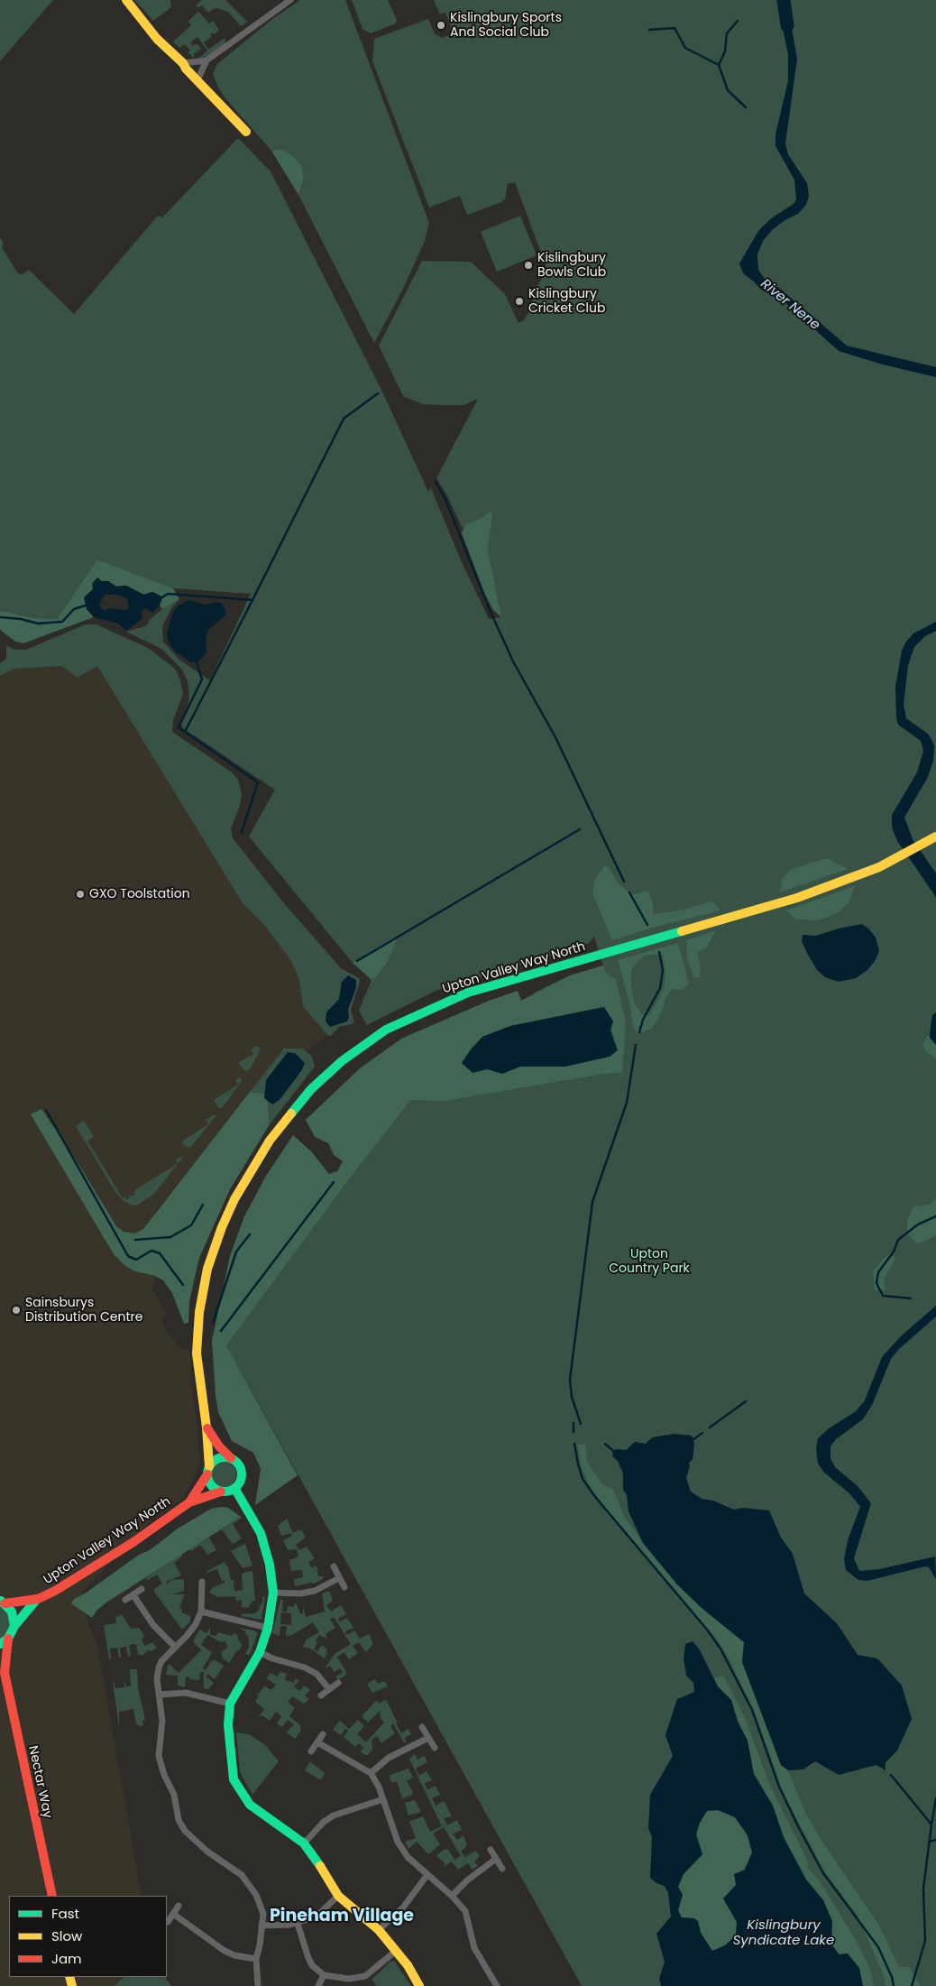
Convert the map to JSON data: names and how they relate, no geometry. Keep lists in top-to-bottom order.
{
  "streets": {
    "street": ["Upton Valley Way North", "Nectar Way"]
  },
  "crossings": [
    ["Upton Valley Way North", "Nectar Way"]
  ],
  "districts": ["Pineham Village"],
  "water": ["River Nene", "Kislingbury Syndicate Lake"],
  "parks": ["Upton Country Park"],
  "places": [
    "Kislingbury Sports And Social Club",
    "Kislingbury Bowls Club",
    "Kislingbury Cricket Club",
    "GXO Toolstation",
    "Sainsburys Distribution Centre"
  ],
  "legend": ["Fast", "Slow", "Jam"]
}
